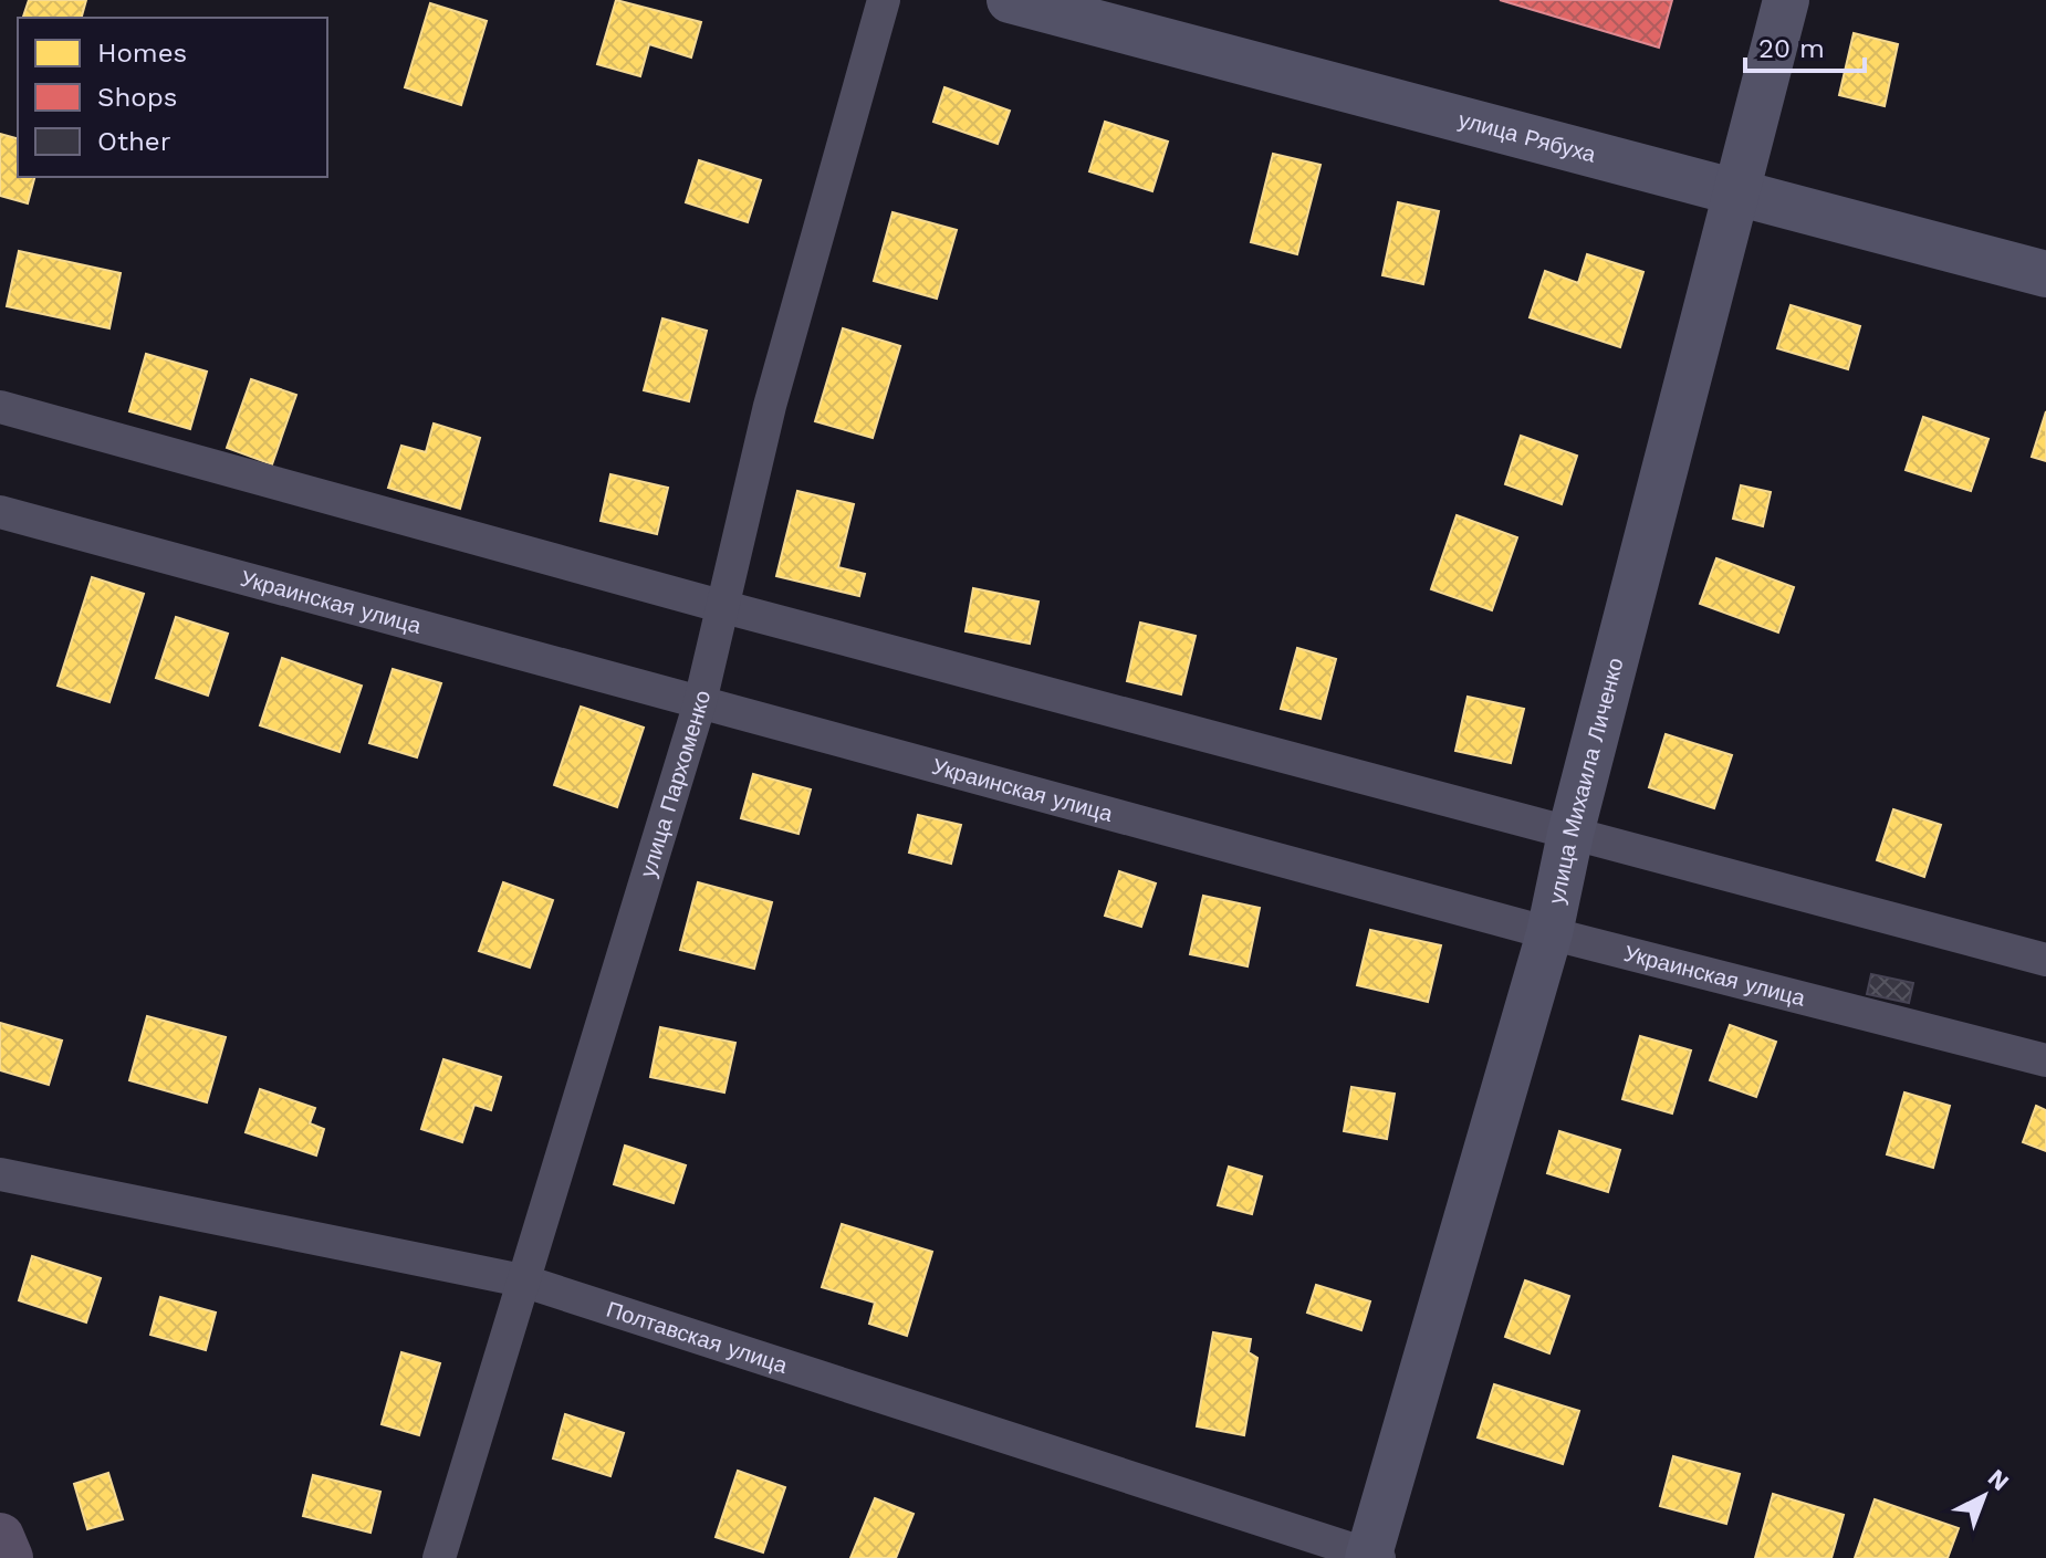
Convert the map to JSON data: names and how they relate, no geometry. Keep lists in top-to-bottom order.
{
  "streets": {
    "main road": ["улица Рябуха", "улица Михаила Личенко"],
    "street": ["Украинская улица", "улица Пархоменко", "Полтавская улица"]
  },
  "crossings": [
    ["улица Рябуха", "улица Михаила Личенко"],
    ["Украинская улица", "улица Михаила Личенко"],
    ["Украинская улица", "улица Пархоменко"],
    ["улица Михаила Личенко", "Полтавская улица"],
    ["улица Пархоменко", "Полтавская улица"]
  ],
  "legend": ["Homes", "Shops", "Other"],
  "scale_bar": "20 m",
  "north": "top right"
}
